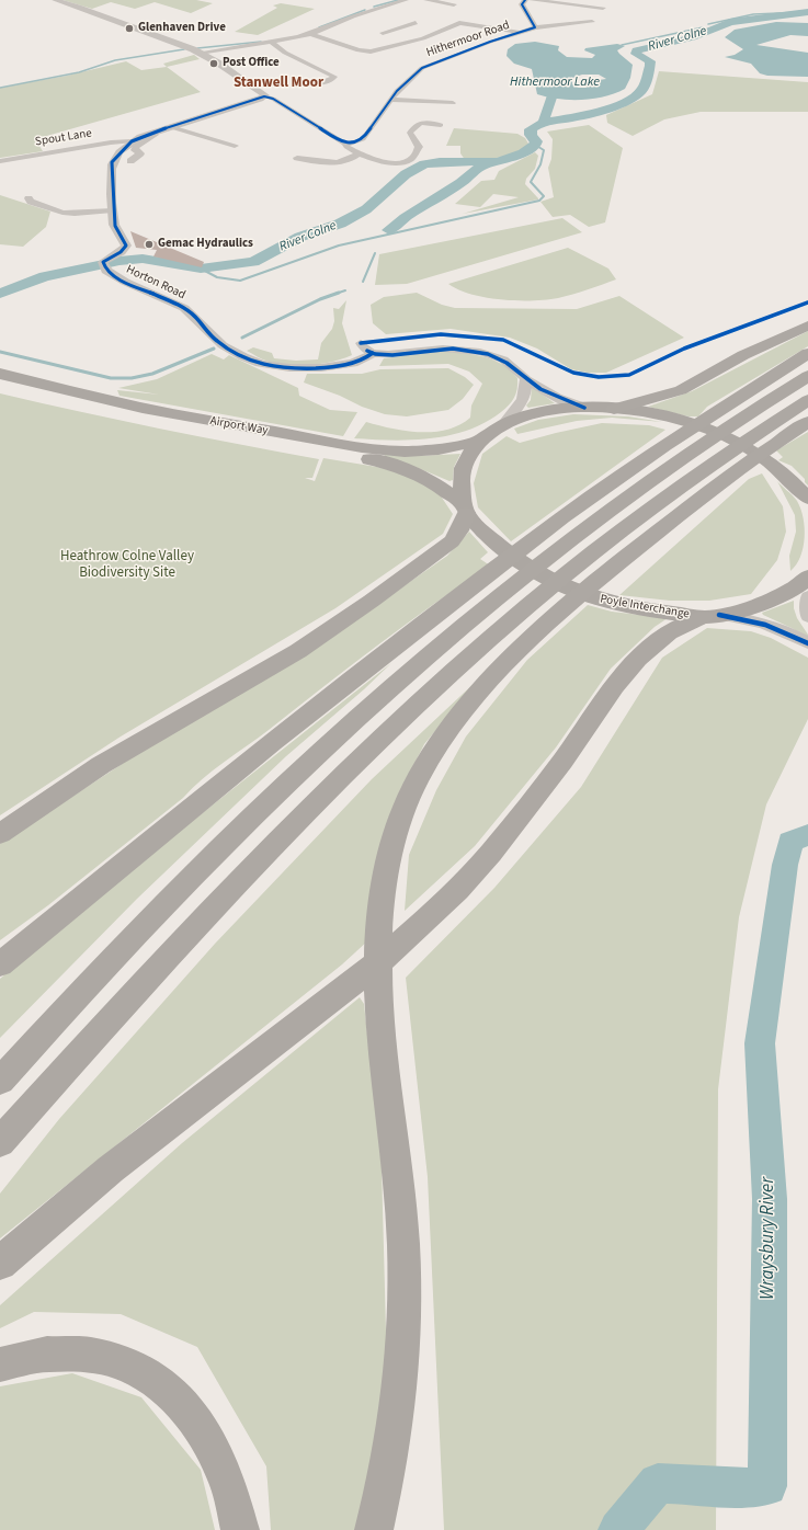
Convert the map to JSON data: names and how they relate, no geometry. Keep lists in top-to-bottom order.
{
  "streets": {
    "highway": ["Airport Way", "Poyle Interchange"],
    "street": ["Hithermoor Road", "Spout Lane", "Horton Road"]
  },
  "crossings": [
    ["Spout Lane", "Horton Road"],
    ["Airport Way", "Poyle Interchange"]
  ],
  "districts": ["Stanwell Moor"],
  "water": ["River Colne", "Hithermoor Lake", "Wraysbury River"],
  "parks": ["Heathrow Colne Valley Biodiversity Site"],
  "places": ["Glenhaven Drive", "Post Office", "Gemac Hydraulics"]
}
